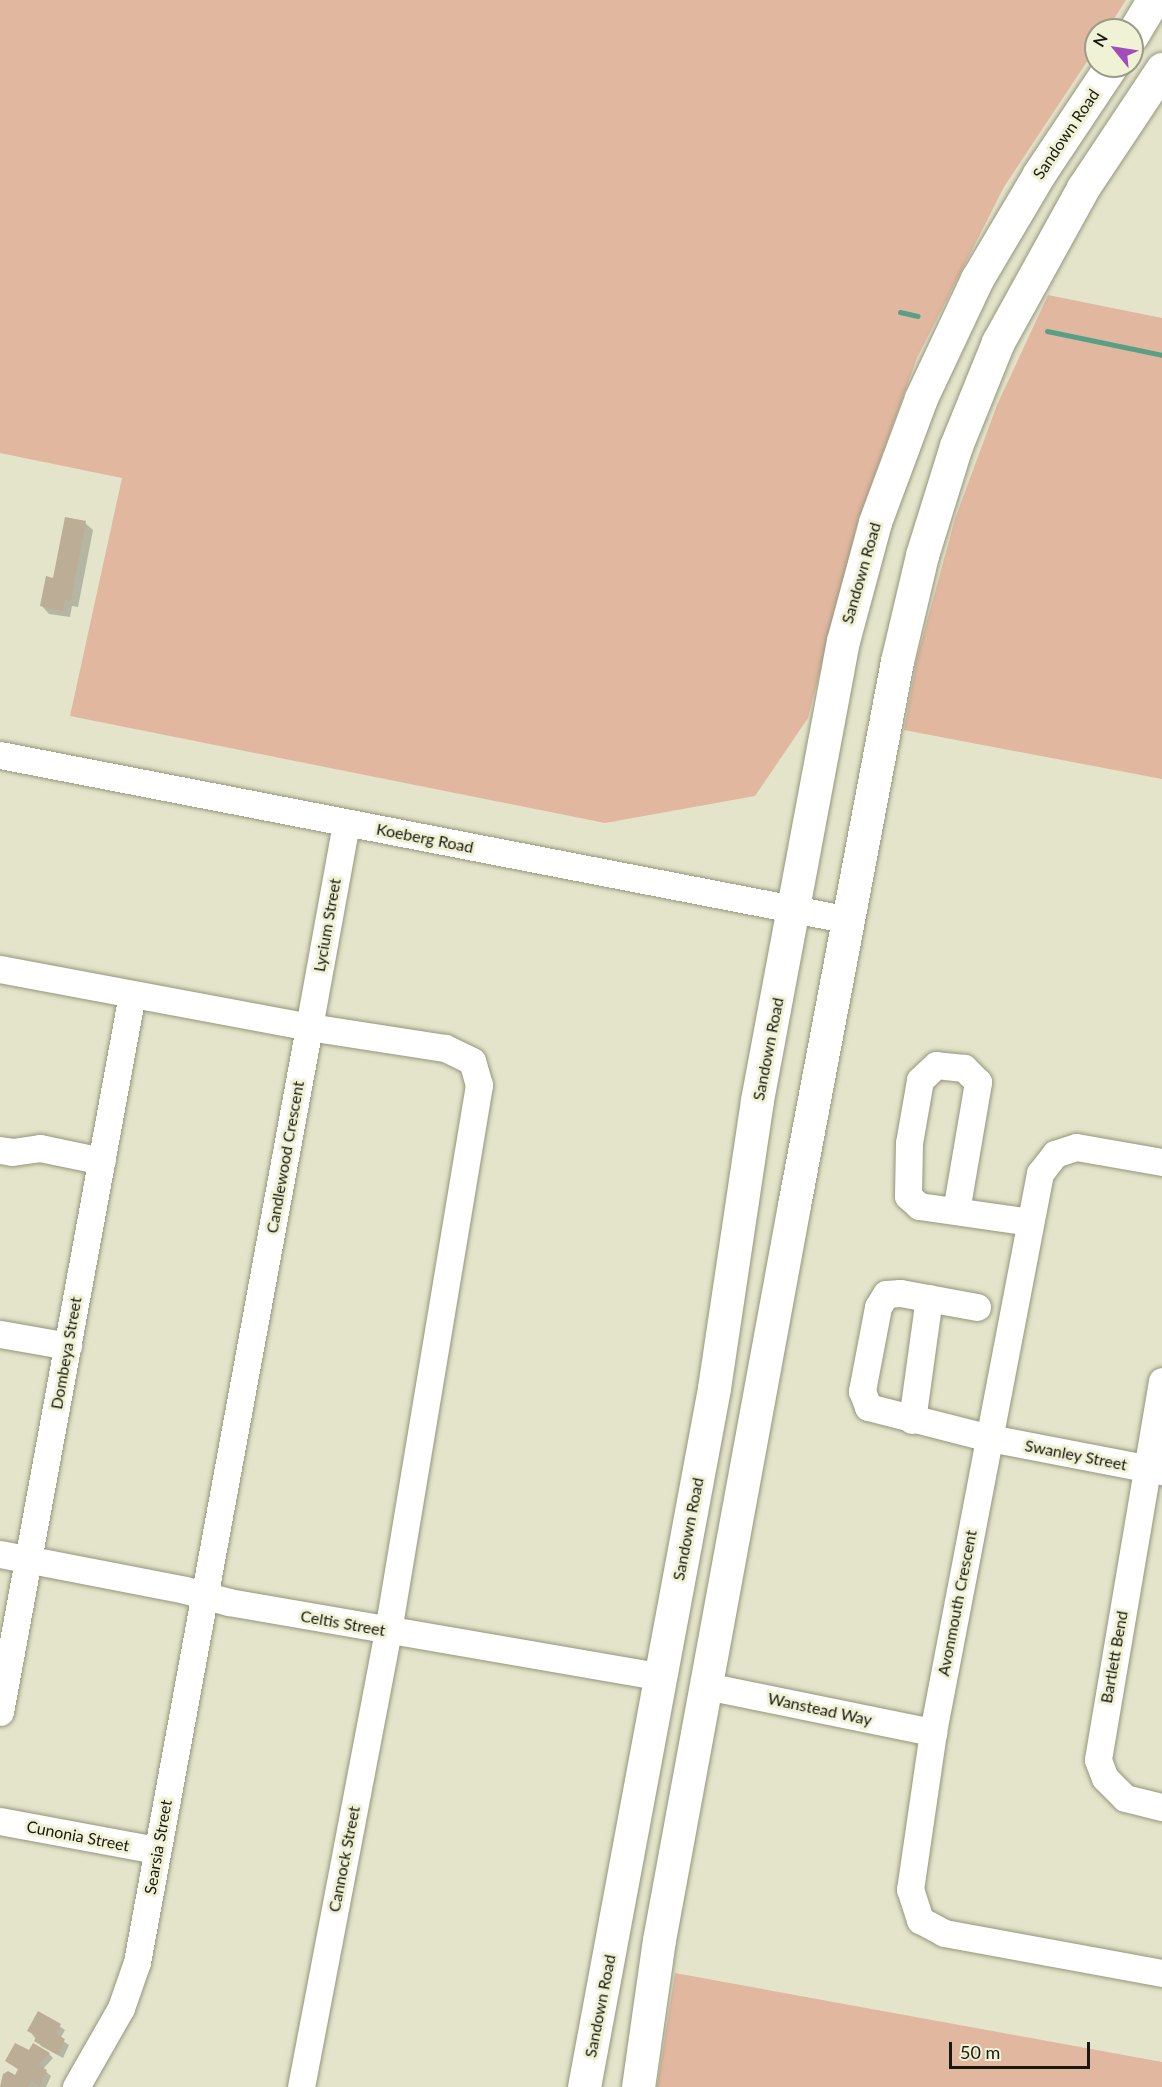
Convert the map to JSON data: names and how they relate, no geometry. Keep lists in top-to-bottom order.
{
  "streets": {
    "main road": ["Sandown Road"],
    "street": [
      "Koeberg Road",
      "Lycium Street",
      "Candlewood Crescent",
      "Dombeya Street",
      "Swanley Street",
      "Avonmouth Crescent",
      "Celtis Street",
      "Bartlett Bend",
      "Wanstead Way",
      "Cunonia Street",
      "Searsia Street",
      "Cannock Street"
    ]
  },
  "crossings": [
    ["Sandown Road", "Koeberg Road"],
    ["Sandown Road", "Celtis Street"],
    ["Koeberg Road", "Lycium Street"],
    ["Lycium Street", "Candlewood Crescent"],
    ["Lycium Street", "Cannock Street"],
    ["Candlewood Crescent", "Celtis Street"],
    ["Candlewood Crescent", "Searsia Street"],
    ["Candlewood Crescent", "Cannock Street"],
    ["Dombeya Street", "Celtis Street"],
    ["Swanley Street", "Avonmouth Crescent"],
    ["Swanley Street", "Bartlett Bend"],
    ["Avonmouth Crescent", "Wanstead Way"],
    ["Celtis Street", "Searsia Street"],
    ["Celtis Street", "Cannock Street"],
    ["Cunonia Street", "Searsia Street"]
  ],
  "scale_bar": "50 m",
  "north": "top left"
}
